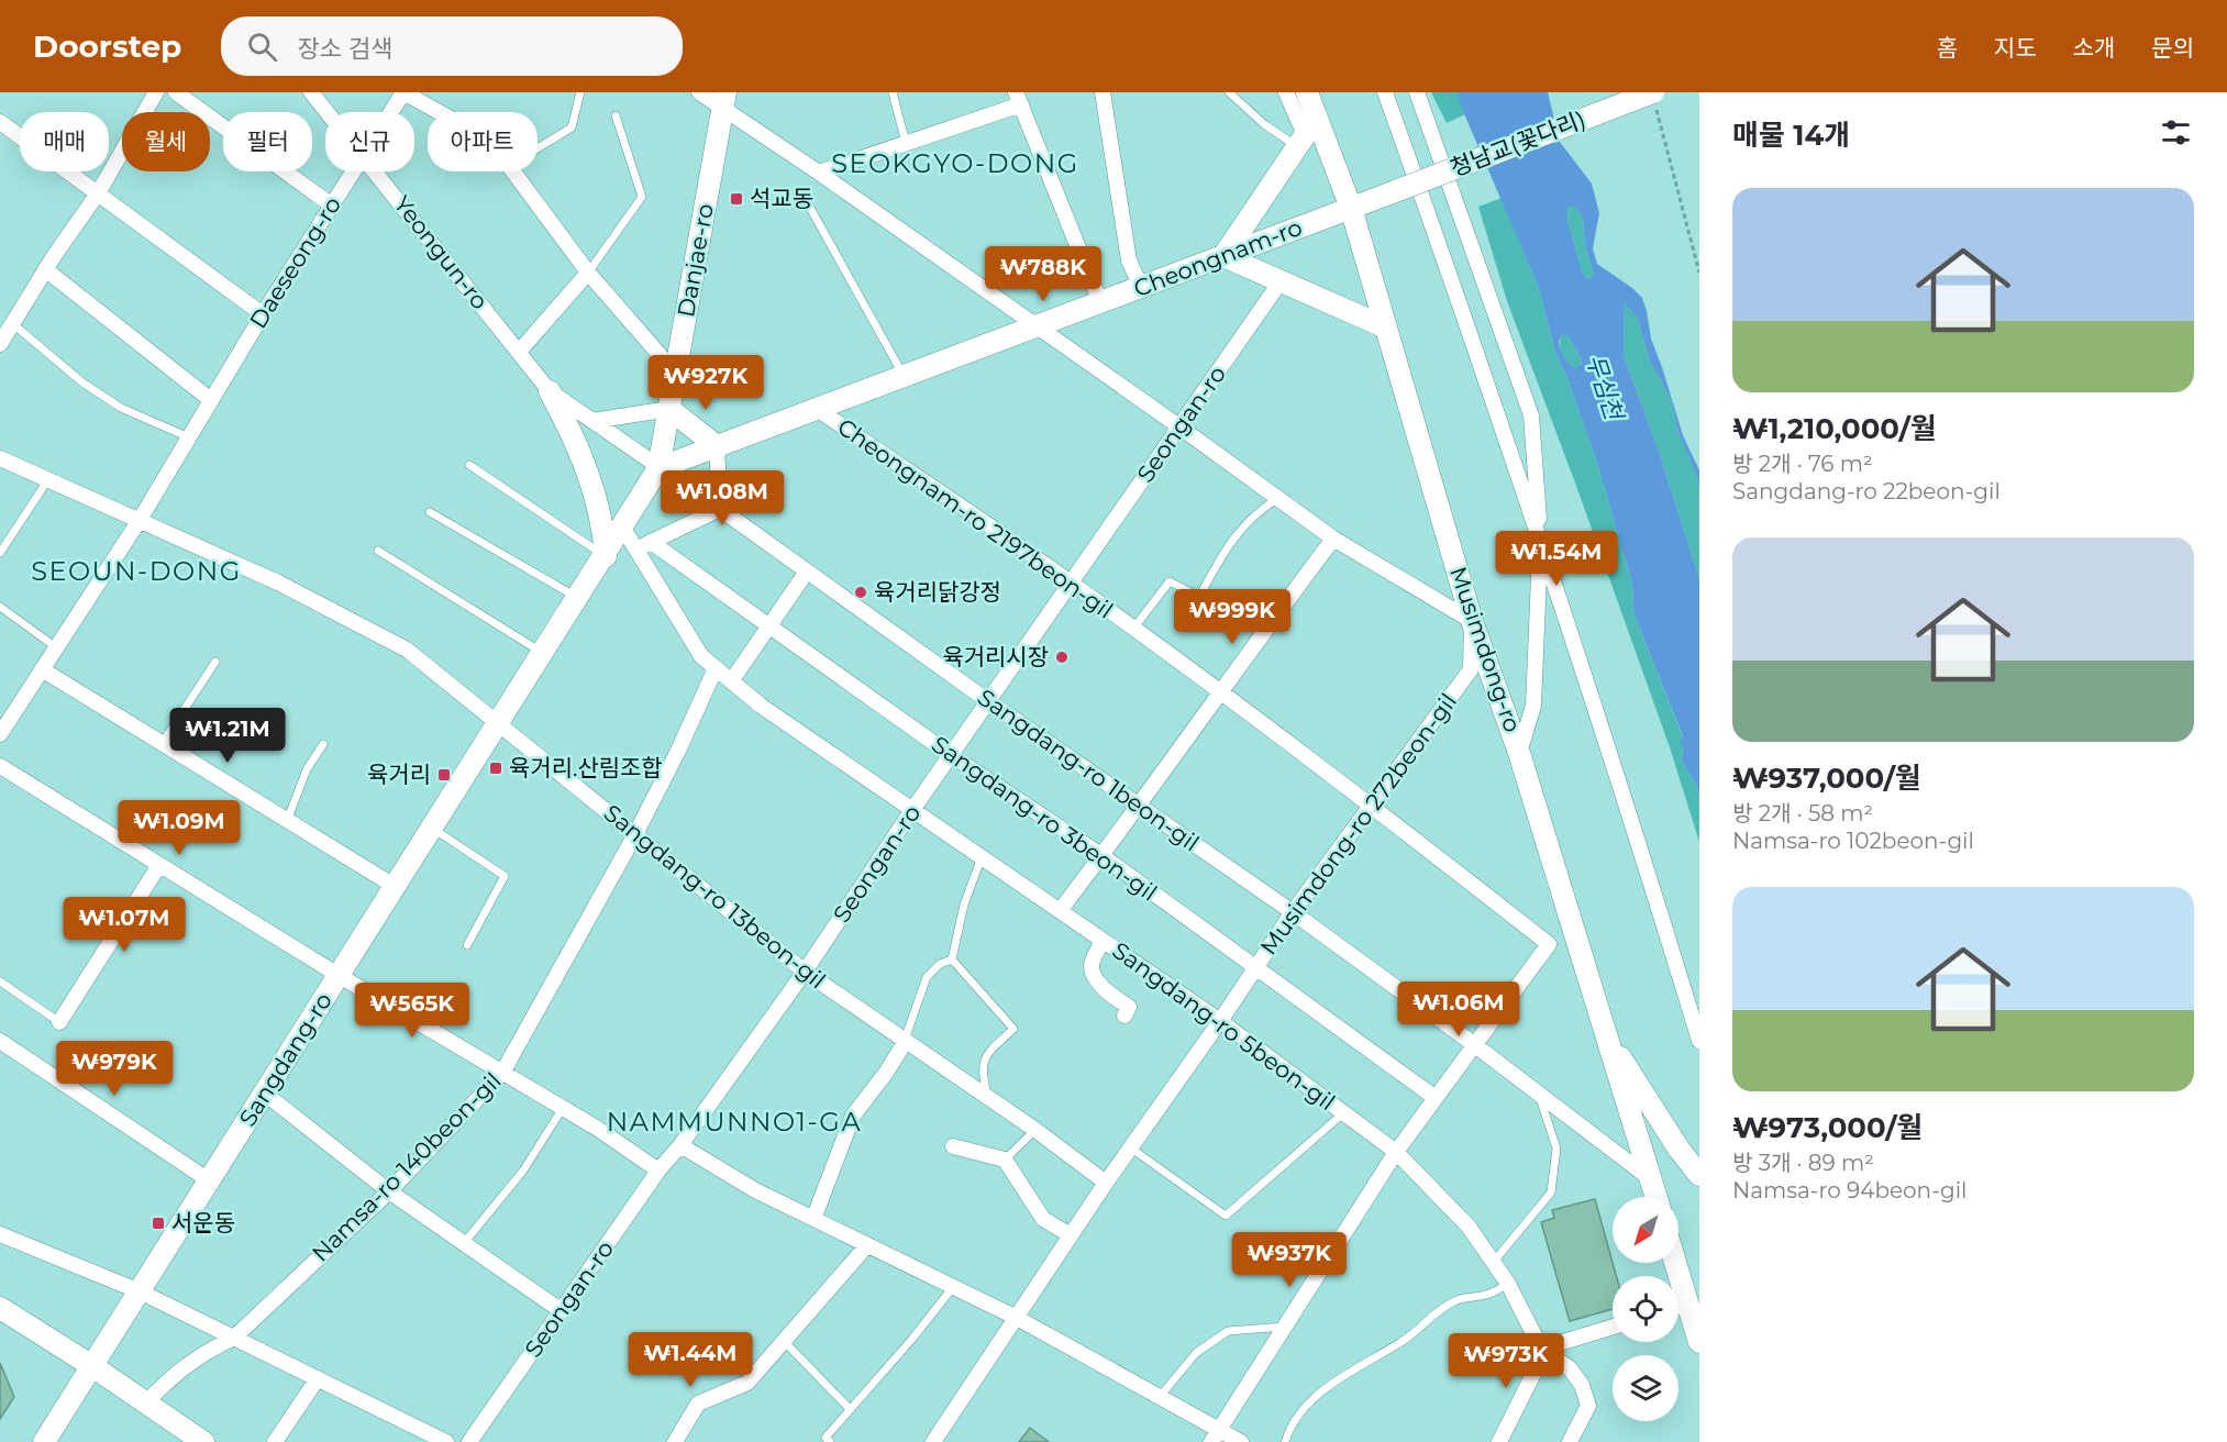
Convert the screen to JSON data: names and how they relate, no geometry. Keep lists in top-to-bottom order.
{
  "streets": {
    "main road": [
      "청남교(꽃다리)",
      "Cheongnam-ro",
      "Danjae-ro",
      "Musimdong-ro",
      "Sangdang-ro"
    ],
    "street": [
      "Yeongun-ro",
      "Daeseong-ro",
      "Seongan-ro",
      "Cheongnam-ro 2197beon-gil",
      "Sangdang-ro 1beon-gil",
      "Sangdang-ro 3beon-gil",
      "Musimdong-ro 272beon-gil",
      "Sangdang-ro 13beon-gil",
      "Sangdang-ro 5beon-gil",
      "Namsa-ro 140beon-gil"
    ]
  },
  "crossings": [
    ["청남교(꽃다리)", "Cheongnam-ro"],
    ["Yeongun-ro", "Cheongnam-ro"],
    ["Yeongun-ro", "Danjae-ro"],
    ["Yeongun-ro", "Sangdang-ro 1beon-gil"],
    ["Yeongun-ro", "Sangdang-ro"],
    ["Cheongnam-ro", "Danjae-ro"],
    ["Cheongnam-ro", "Cheongnam-ro 2197beon-gil"],
    ["Cheongnam-ro", "Musimdong-ro"],
    ["Cheongnam-ro", "Sangdang-ro 1beon-gil"],
    ["Cheongnam-ro", "Sangdang-ro"],
    ["Danjae-ro", "Sangdang-ro 1beon-gil"],
    ["Danjae-ro", "Sangdang-ro"],
    ["Daeseong-ro", "Sangdang-ro 13beon-gil"],
    ["Seongan-ro", "Cheongnam-ro 2197beon-gil"],
    ["Seongan-ro", "Sangdang-ro 1beon-gil"],
    ["Seongan-ro", "Sangdang-ro 3beon-gil"],
    ["Seongan-ro", "Sangdang-ro 13beon-gil"],
    ["Seongan-ro", "Sangdang-ro 5beon-gil"],
    ["Cheongnam-ro 2197beon-gil", "Musimdong-ro 272beon-gil"],
    ["Musimdong-ro", "Sangdang-ro 1beon-gil"],
    ["Musimdong-ro", "Musimdong-ro 272beon-gil"],
    ["Sangdang-ro 1beon-gil", "Musimdong-ro 272beon-gil"],
    ["Sangdang-ro 1beon-gil", "Sangdang-ro"],
    ["Sangdang-ro 3beon-gil", "Musimdong-ro 272beon-gil"],
    ["Musimdong-ro 272beon-gil", "Sangdang-ro 13beon-gil"],
    ["Musimdong-ro 272beon-gil", "Sangdang-ro 5beon-gil"],
    ["Sangdang-ro 13beon-gil", "Sangdang-ro"],
    ["Sangdang-ro 13beon-gil", "Namsa-ro 140beon-gil"],
    ["Sangdang-ro 5beon-gil", "Sangdang-ro"],
    ["Sangdang-ro 5beon-gil", "Namsa-ro 140beon-gil"]
  ],
  "districts": ["SEOKGYO-DONG", "SEOUN-DONG", "NAMMUNNO1-GA"],
  "water": ["무심천"],
  "places": {
    "transit": [
      "석교동",
      "육거리.산림조합",
      "육거리",
      "서운동"
    ],
    "other": ["육거리닭강정", "육거리시장"]
  },
  "north": "bottom left",
  "page": {
    "header": "Doorstep",
    "search": "장소 검색",
    "nav": [
      "홈",
      "지도",
      "소개",
      "문의"
    ],
    "heading": "매물 14개",
    "chip": [
      "매매",
      "월세",
      "필터",
      "신규",
      "아파트"
    ],
    "list": [
      {
        "name": "₩1,210,000/월",
        "note": "방 2개 · 76 m² · Sangdang-ro 22beon-gil"
      },
      {
        "name": "₩937,000/월",
        "note": "방 2개 · 58 m² · Namsa-ro 102beon-gil"
      },
      {
        "name": "₩973,000/월",
        "note": "방 3개 · 89 m² · Namsa-ro 94beon-gil"
      }
    ],
    "price": [
      "₩788K",
      "₩927K",
      "₩1.08M",
      "₩1.54M",
      "₩999K",
      "₩1.21M",
      "₩1.09M",
      "₩1.07M",
      "₩1.06M",
      "₩565K",
      "₩979K",
      "₩937K",
      "₩1.44M",
      "₩973K"
    ]
  }
}
